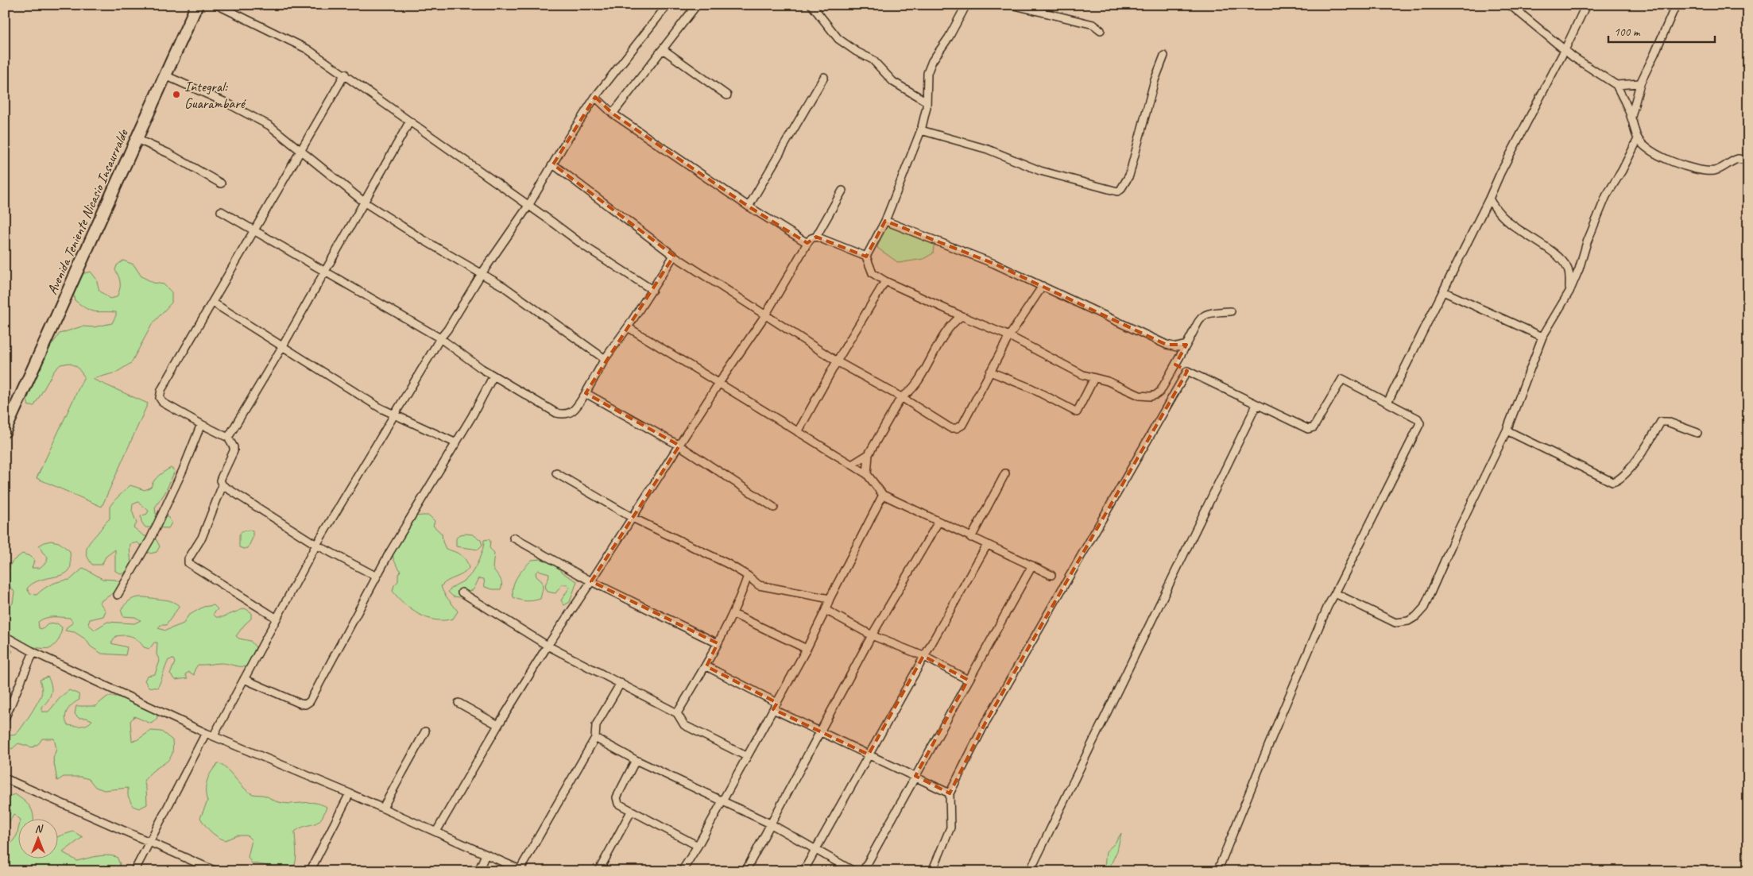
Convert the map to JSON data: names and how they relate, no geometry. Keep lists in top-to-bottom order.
{
  "streets": {
    "main road": ["Avenida Teniente Nicasio Insaurralde"]
  },
  "places": ["Integral: Guarambaré"],
  "scale_bar": "100 m",
  "north": "top"
}
